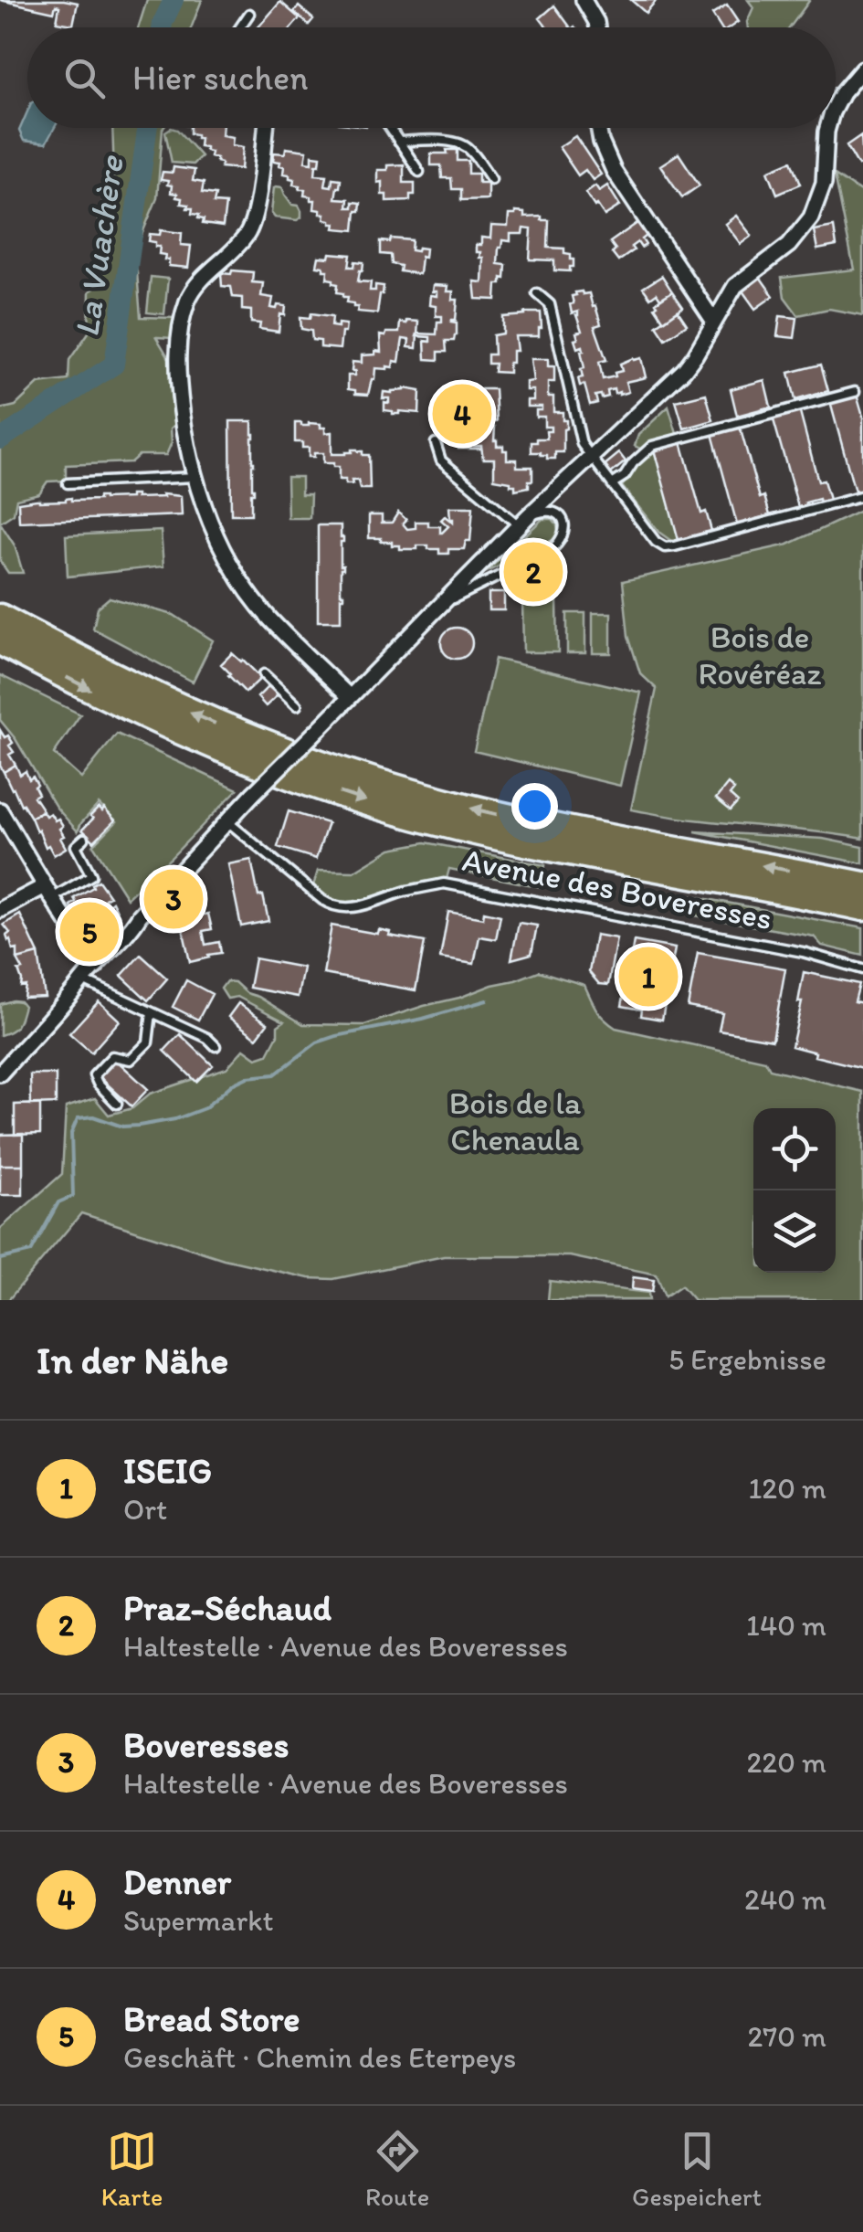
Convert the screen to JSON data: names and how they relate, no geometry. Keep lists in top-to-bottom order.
{
  "streets": {
    "lane": ["Avenue des Boveresses"]
  },
  "water": ["La Vuachère"],
  "parks": ["Bois de Rovéréaz", "Bois de la Chenaula"],
  "page": {
    "search": "Hier suchen",
    "pins": [
      "4",
      "2",
      "3",
      "5",
      "1"
    ],
    "heading": ["In der Nähe", "5 Ergebnisse"],
    "list": [
      {
        "mark": "1",
        "name": "ISEIG",
        "note": "Ort",
        "value": "120 m"
      },
      {
        "mark": "2",
        "name": "Praz-Séchaud",
        "note": "Haltestelle · Avenue des Boveresses",
        "value": "140 m"
      },
      {
        "mark": "3",
        "name": "Boveresses",
        "note": "Haltestelle · Avenue des Boveresses",
        "value": "220 m"
      },
      {
        "mark": "4",
        "name": "Denner",
        "note": "Supermarkt",
        "value": "240 m"
      },
      {
        "mark": "5",
        "name": "Bread Store",
        "note": "Geschäft · Chemin des Eterpeys",
        "value": "270 m"
      }
    ],
    "nav": ["Karte", "Route", "Gespeichert"]
  }
}
